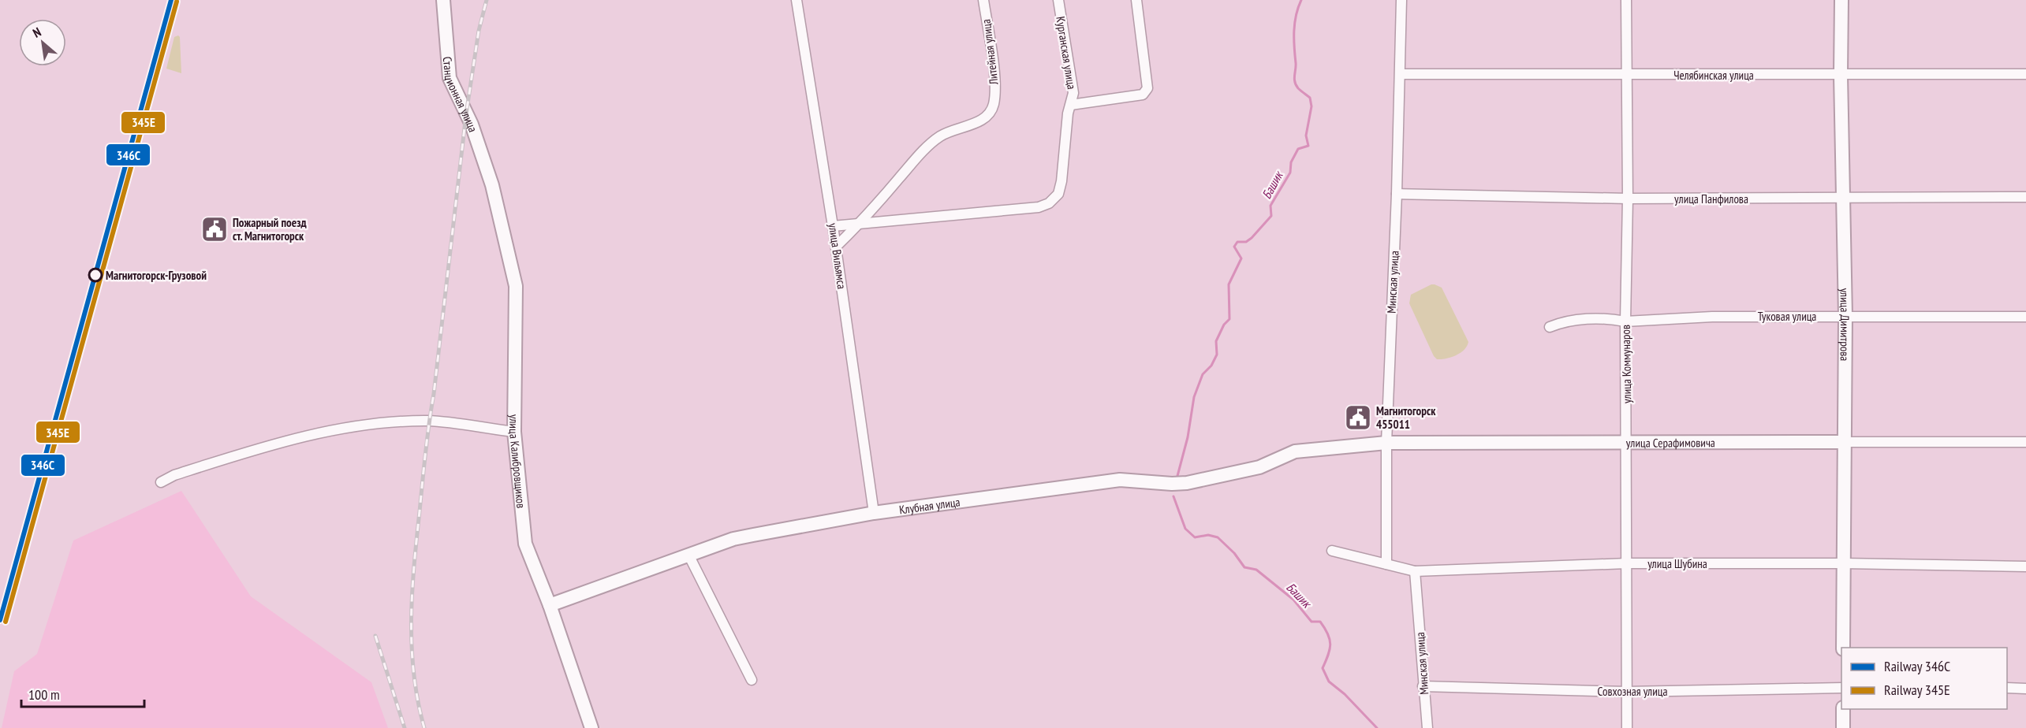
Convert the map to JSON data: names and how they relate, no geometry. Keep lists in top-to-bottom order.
{
  "streets": {
    "street": [
      "Литейная улица",
      "Курганская улица",
      "Челябинская улица",
      "Станционная улица",
      "улица Панфилова",
      "улица Вильямса",
      "Минская улица",
      "Туковая улица",
      "улица Димитрова",
      "улица Коммунаров",
      "улица Серафимовича",
      "улица Калибровщиков",
      "Клубная улица",
      "улица Шубина",
      "Совхозная улица"
    ]
  },
  "crossings": [
    ["Литейная улица", "Курганская улица"],
    ["Челябинская улица", "Минская улица"],
    ["Челябинская улица", "улица Димитрова"],
    ["Челябинская улица", "улица Коммунаров"],
    ["Станционная улица", "улица Калибровщиков"],
    ["улица Панфилова", "Минская улица"],
    ["улица Панфилова", "улица Димитрова"],
    ["улица Панфилова", "улица Коммунаров"],
    ["улица Вильямса", "Клубная улица"],
    ["Минская улица", "улица Серафимовича"],
    ["Минская улица", "улица Шубина"],
    ["Минская улица", "Совхозная улица"],
    ["Туковая улица", "улица Димитрова"],
    ["Туковая улица", "улица Коммунаров"],
    ["улица Димитрова", "улица Серафимовича"],
    ["улица Димитрова", "улица Шубина"],
    ["улица Коммунаров", "улица Серафимовича"],
    ["улица Коммунаров", "улица Шубина"],
    ["улица Коммунаров", "Совхозная улица"],
    ["улица Серафимовича", "Клубная улица"],
    ["улица Калибровщиков", "Клубная улица"]
  ],
  "water": ["Башик"],
  "places": {
    "public building": ["Пожарный поезд ст. Магнитогорск", "Магнитогорск 455011"],
    "other": ["Магнитогорск-Грузовой"]
  },
  "lines": ["rail line 346С", "rail line 345Е"],
  "legend": ["Railway 346С", "Railway 345Е"],
  "scale_bar": "100 m",
  "north": "top left"
}
